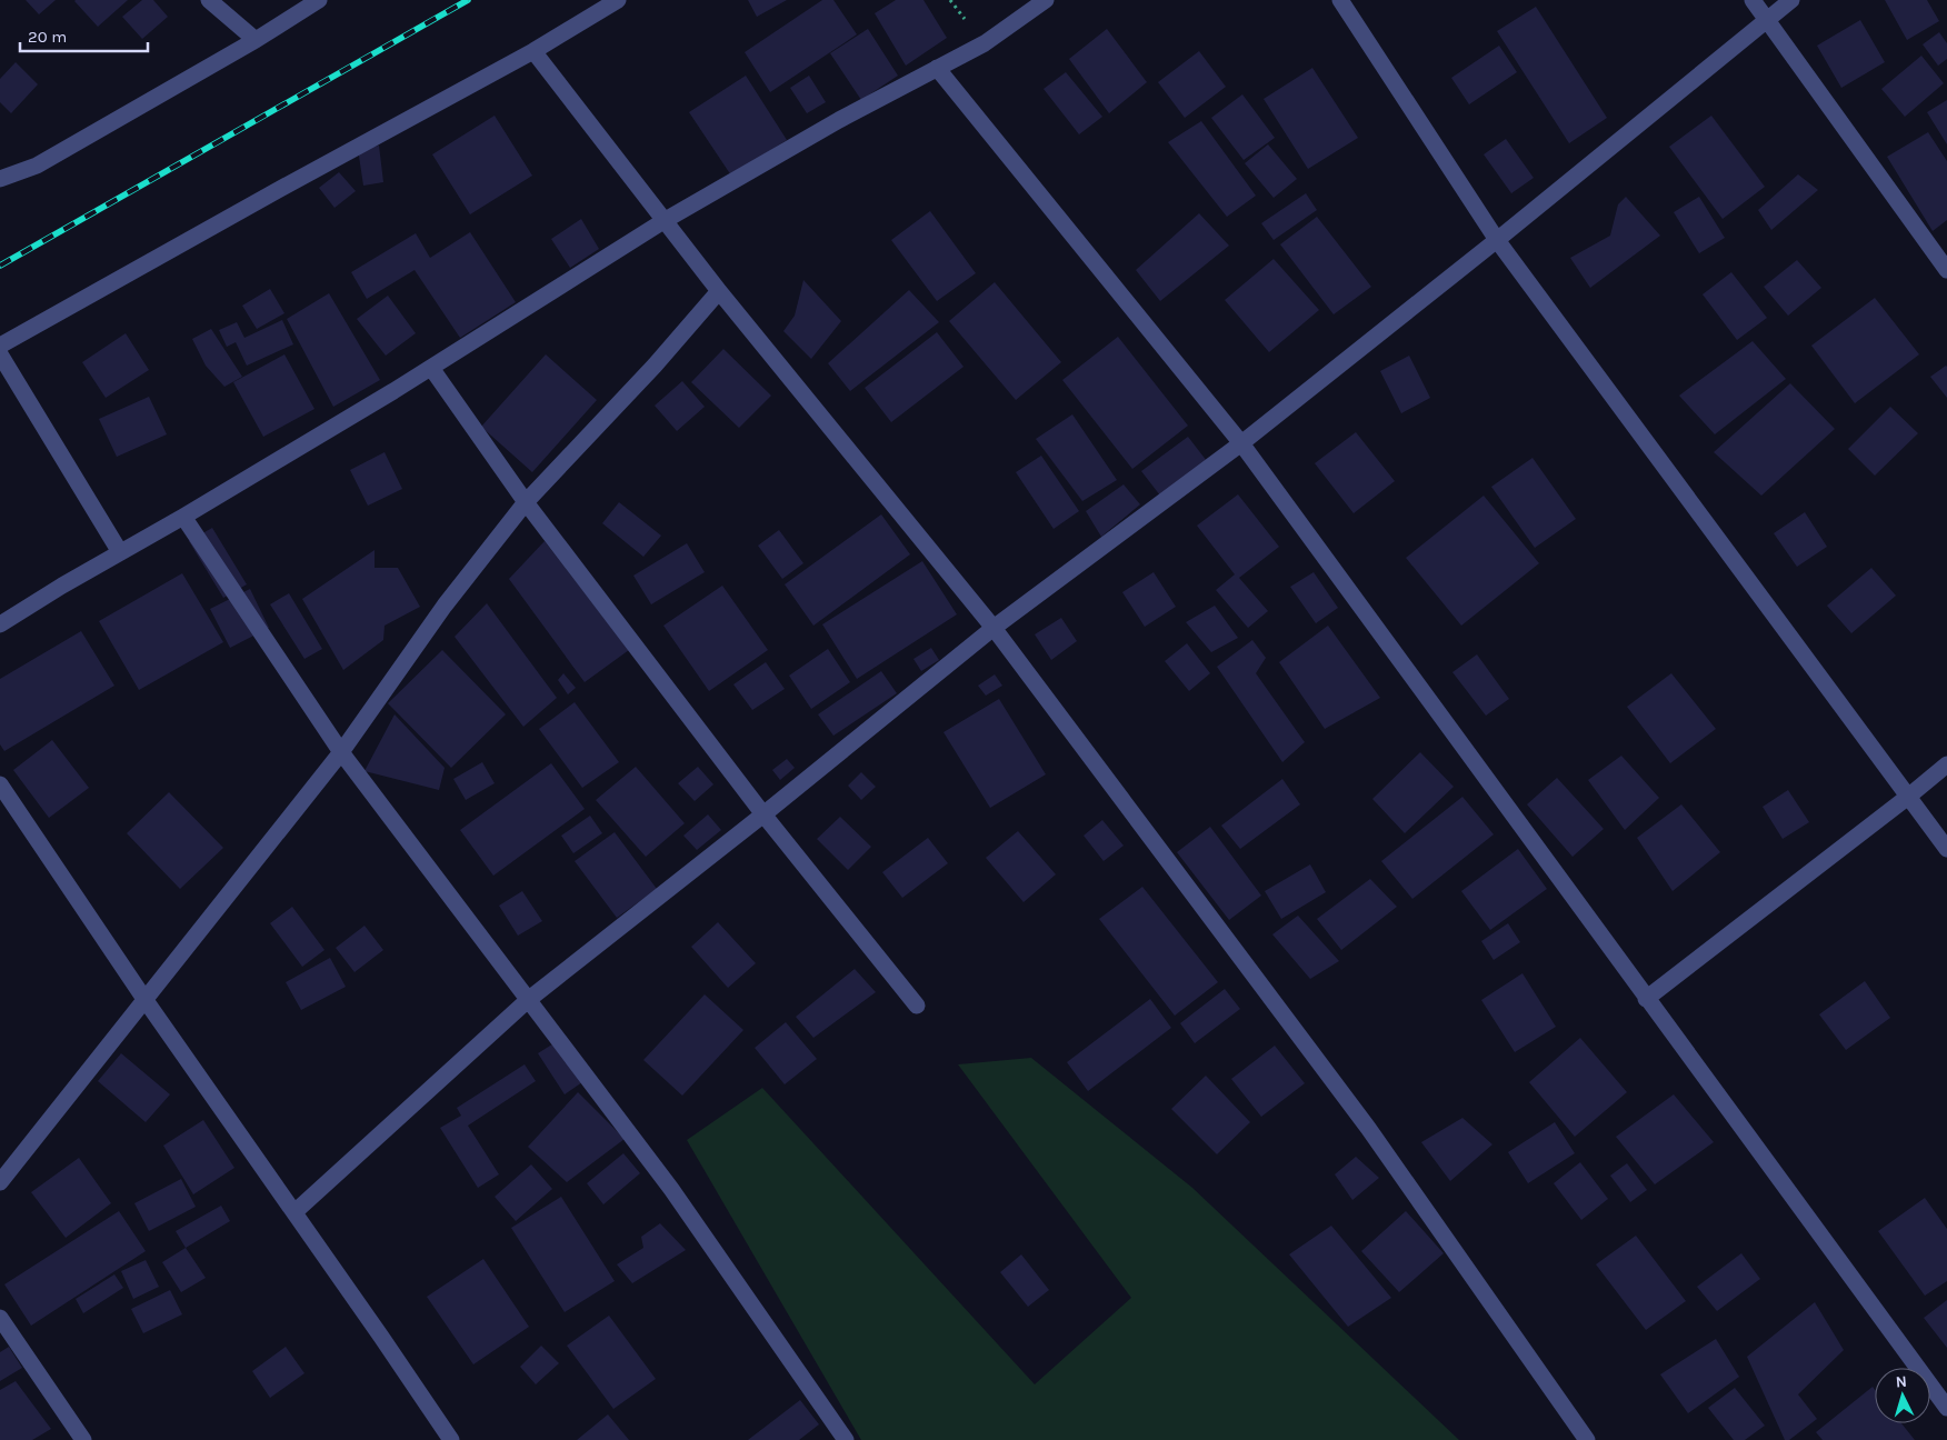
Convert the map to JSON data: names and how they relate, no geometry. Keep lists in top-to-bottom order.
{
  "scale_bar": "20 m",
  "north": "top"
}
